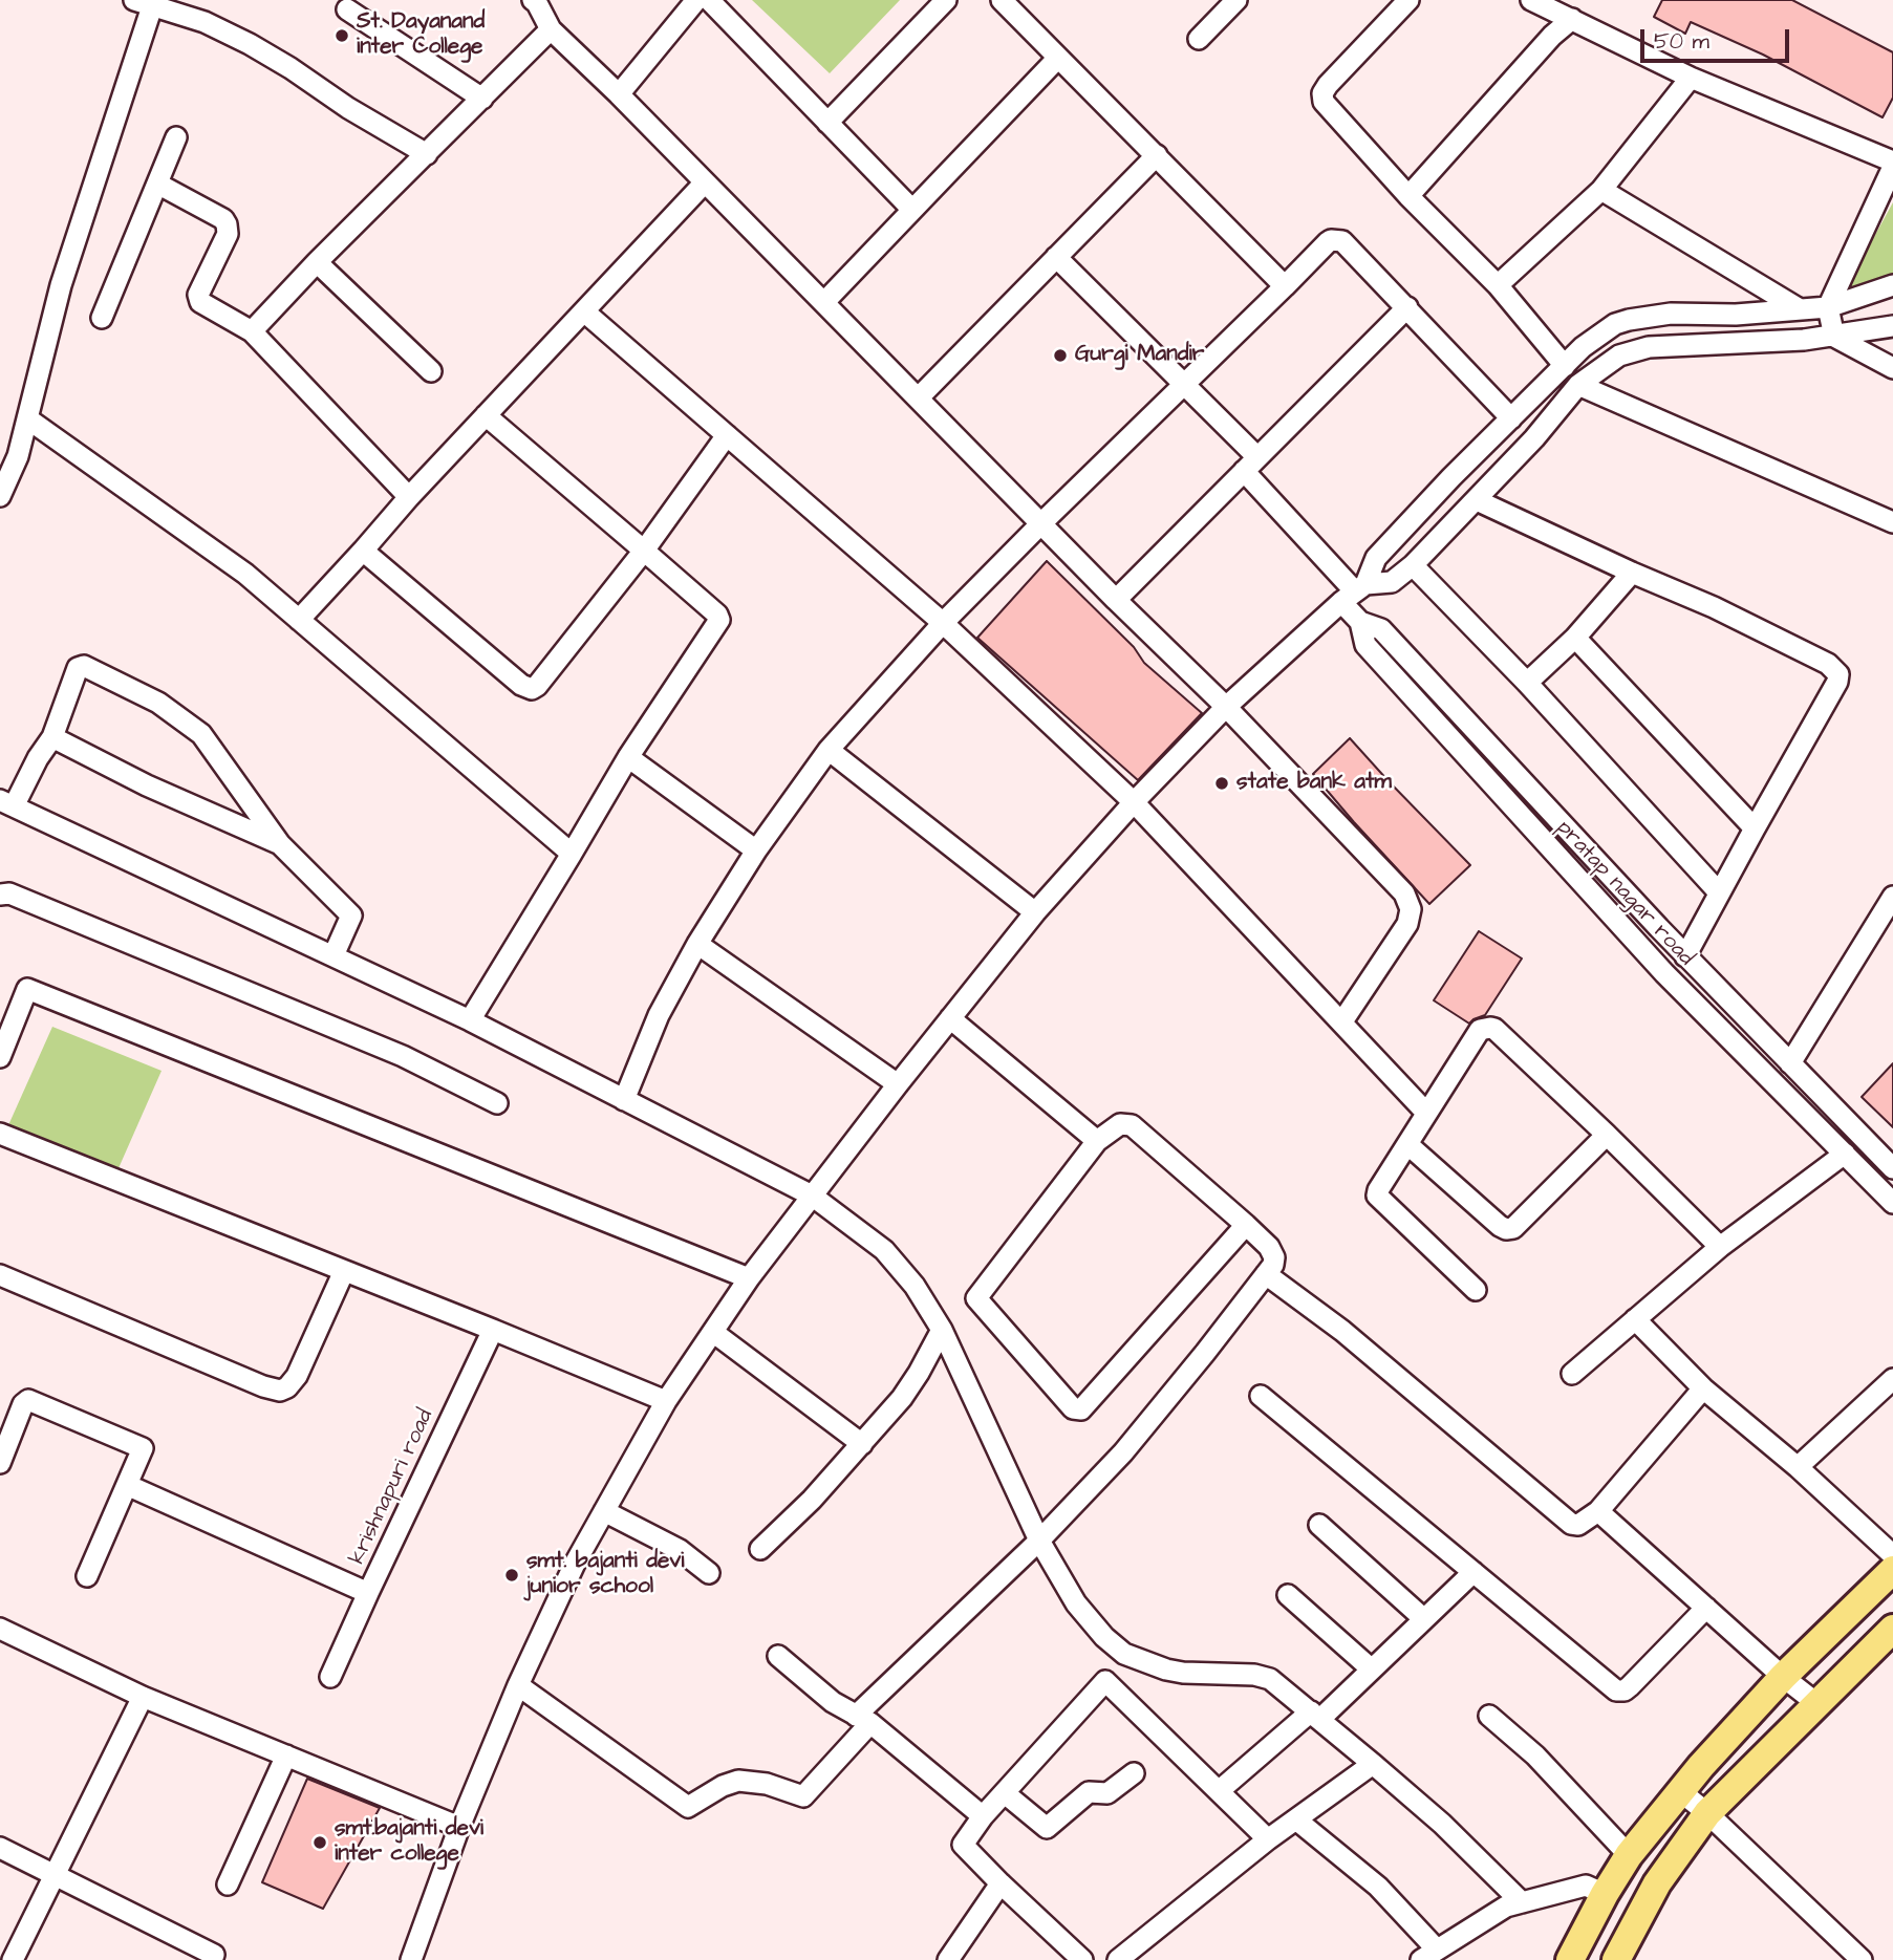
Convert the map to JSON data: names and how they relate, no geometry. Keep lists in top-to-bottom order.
{
  "streets": {
    "street": ["pratap nagar road", "krishnapuri road"]
  },
  "places": [
    "St. Dayanand inter College",
    "Gurgi Mandir",
    "state bank atm",
    "smt. bajanti devi junior school",
    "smt.bajanti devi inter college"
  ],
  "scale_bar": "50 m"
}
